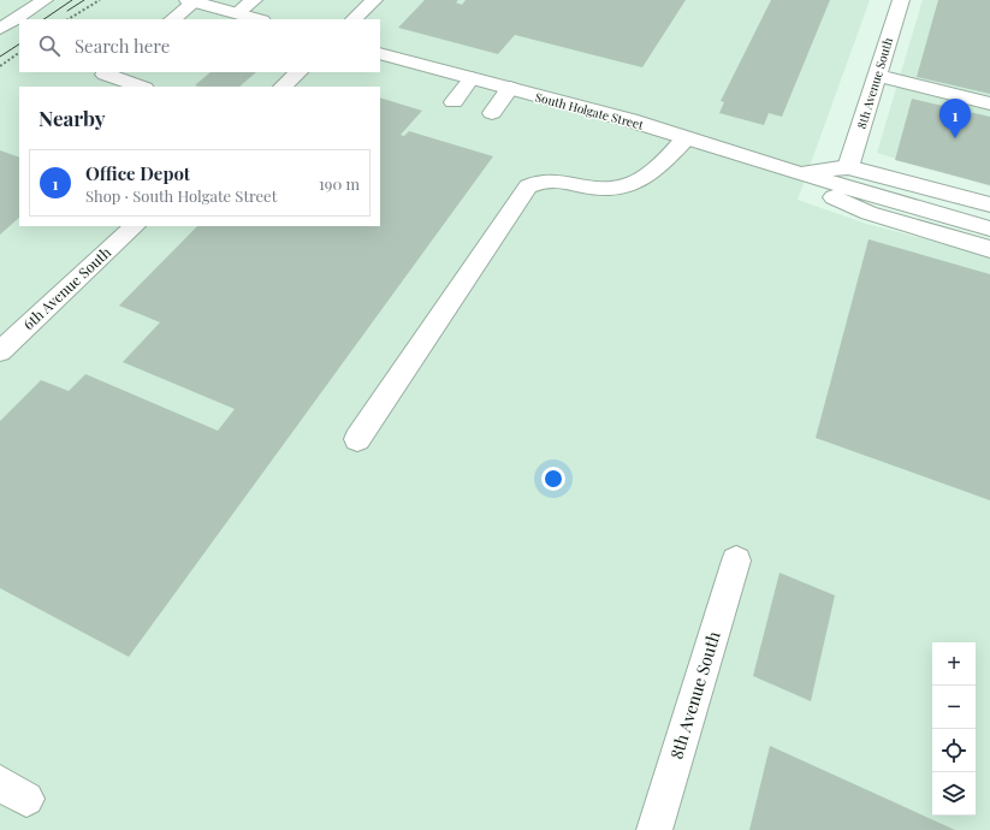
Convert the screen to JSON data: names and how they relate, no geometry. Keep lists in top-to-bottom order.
{
  "streets": {
    "main road": ["8th Avenue South", "South Holgate Street", "6th Avenue South"]
  },
  "crossings": [
    ["8th Avenue South", "South Holgate Street"]
  ],
  "page": {
    "search": "Search here",
    "heading": "Nearby",
    "pins": "1",
    "list": [
      {
        "mark": "1",
        "name": "Office Depot",
        "note": "Shop · South Holgate Street",
        "value": "190 m"
      }
    ],
    "map_buttons": ["+", "−"]
  }
}
